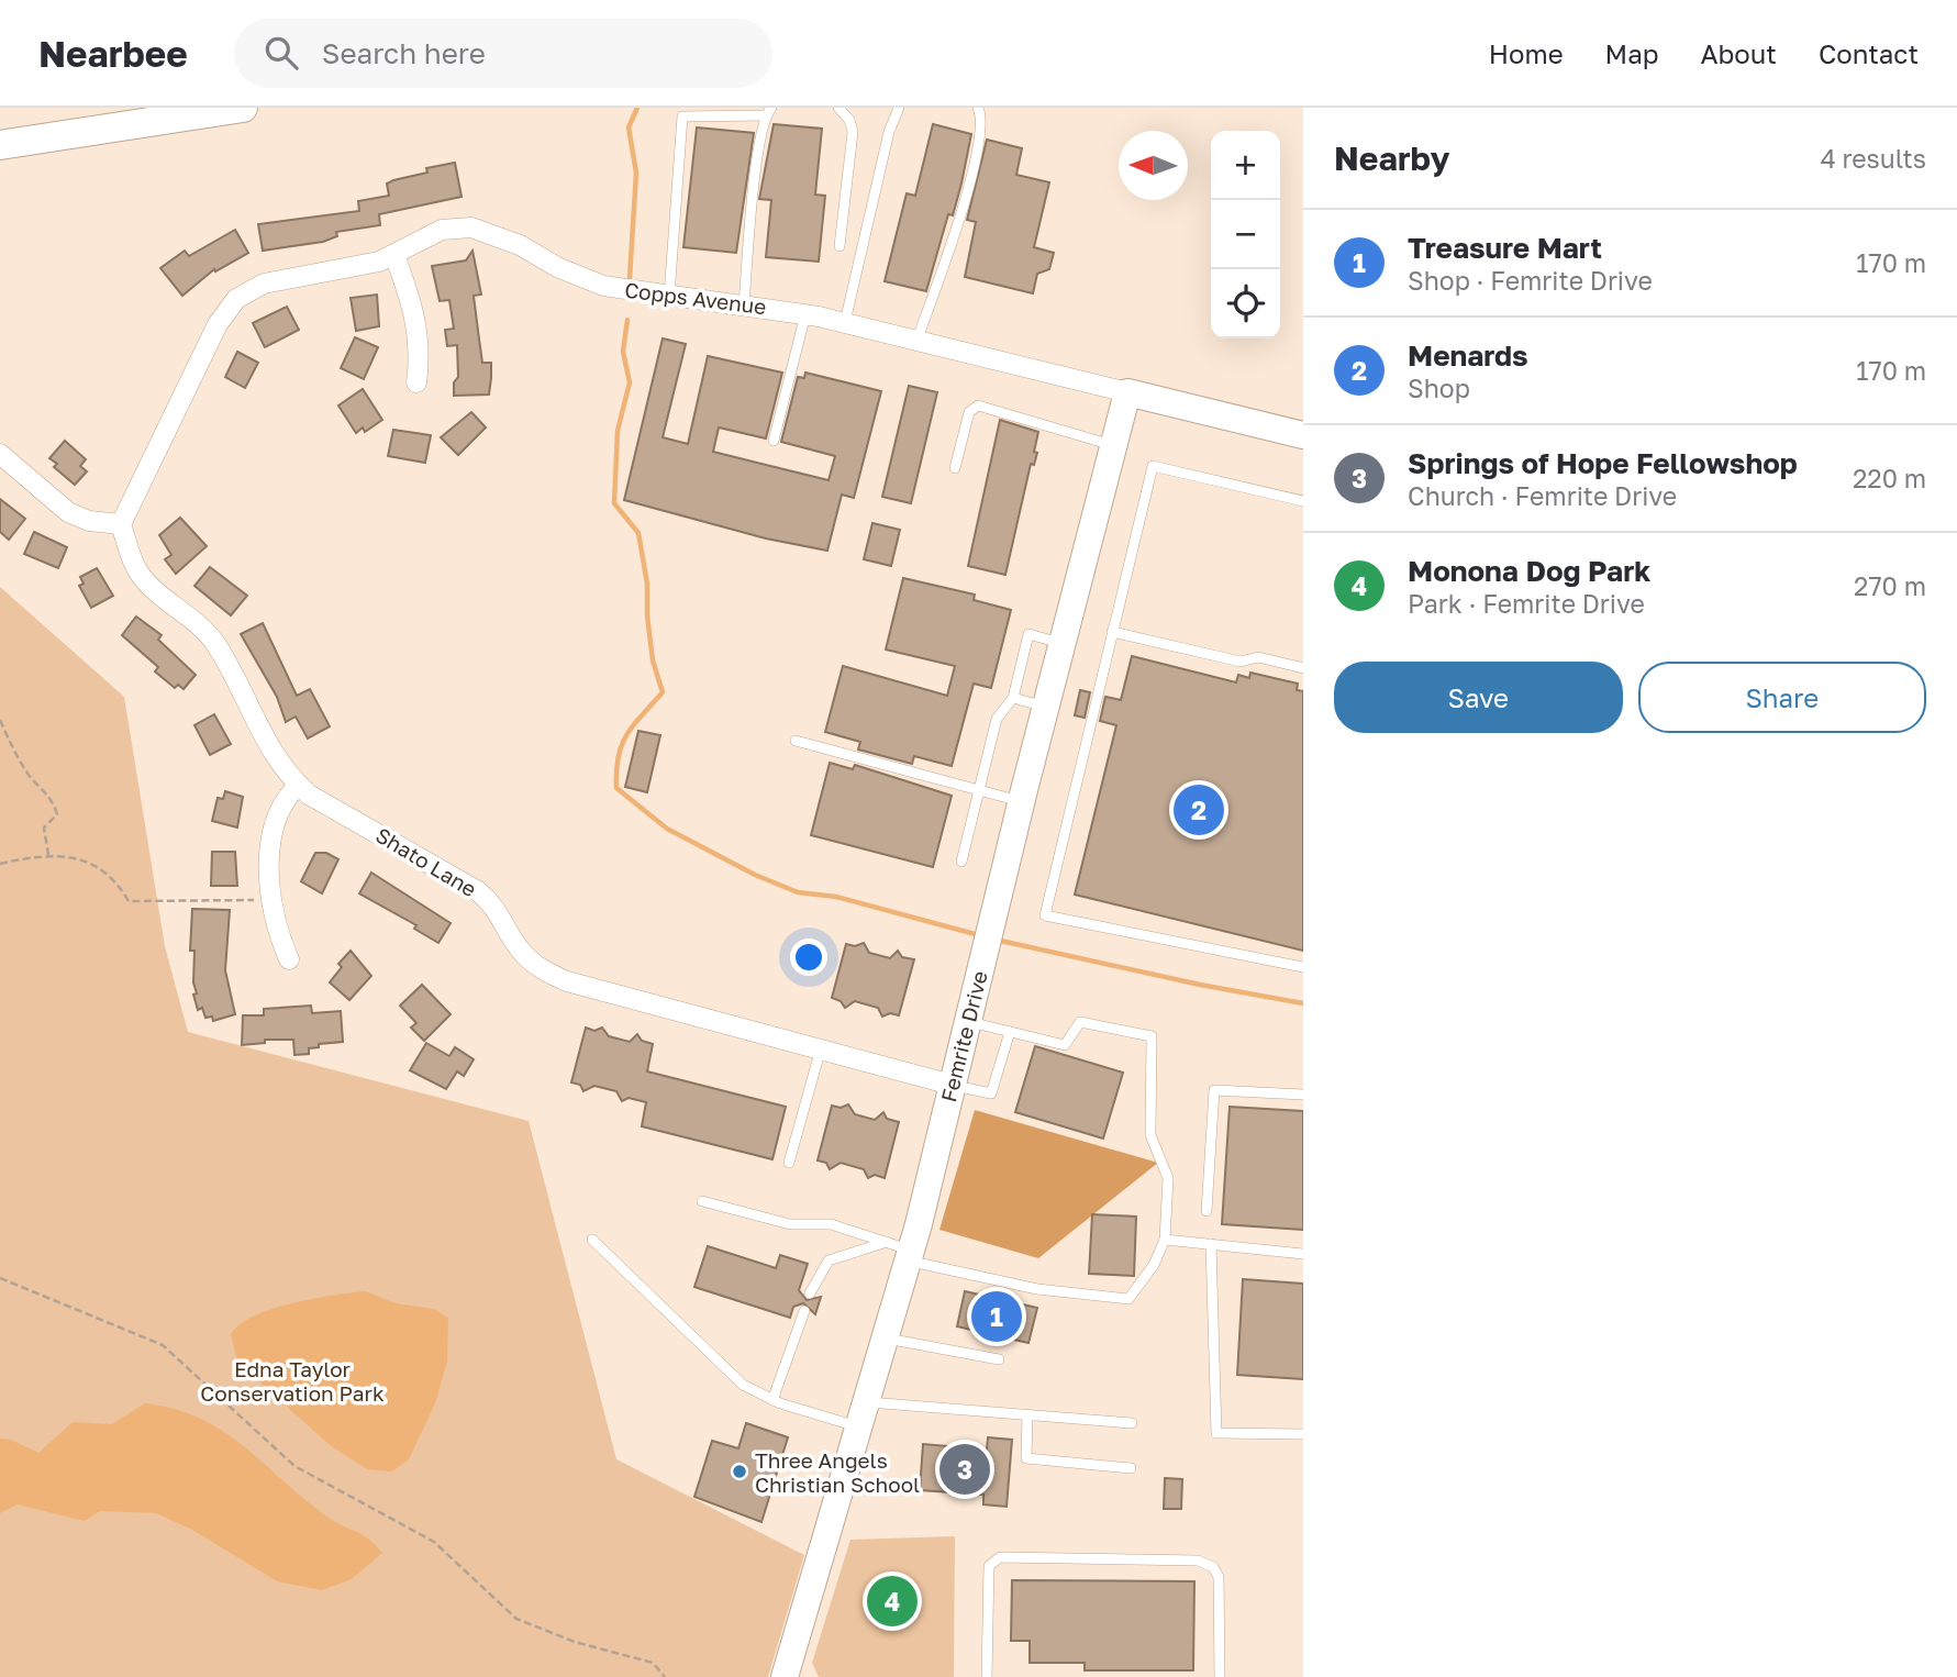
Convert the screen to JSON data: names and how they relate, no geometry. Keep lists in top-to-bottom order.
{
  "streets": {
    "street": ["Copps Avenue", "Shato Lane", "Femrite Drive"]
  },
  "crossings": [
    ["Copps Avenue", "Shato Lane"],
    ["Copps Avenue", "Femrite Drive"],
    ["Shato Lane", "Femrite Drive"]
  ],
  "parks": ["Edna Taylor Conservation Park"],
  "places": ["Three Angels Christian School"],
  "north": "left",
  "page": {
    "header": "Nearbee",
    "search": "Search here",
    "nav": [
      "Home",
      "Map",
      "About",
      "Contact"
    ],
    "heading": ["Nearby", "4 results"],
    "map_buttons": ["+", "−"],
    "list": [
      {
        "mark": "1",
        "name": "Treasure Mart",
        "note": "Shop · Femrite Drive",
        "value": "170 m"
      },
      {
        "mark": "2",
        "name": "Menards",
        "note": "Shop",
        "value": "170 m"
      },
      {
        "mark": "3",
        "name": "Springs of Hope Fellowshop",
        "note": "Church · Femrite Drive",
        "value": "220 m"
      },
      {
        "mark": "4",
        "name": "Monona Dog Park",
        "note": "Park · Femrite Drive",
        "value": "270 m"
      }
    ],
    "buttons": ["Save", "Share"],
    "pins": [
      "2",
      "1",
      "3",
      "4"
    ]
  }
}
